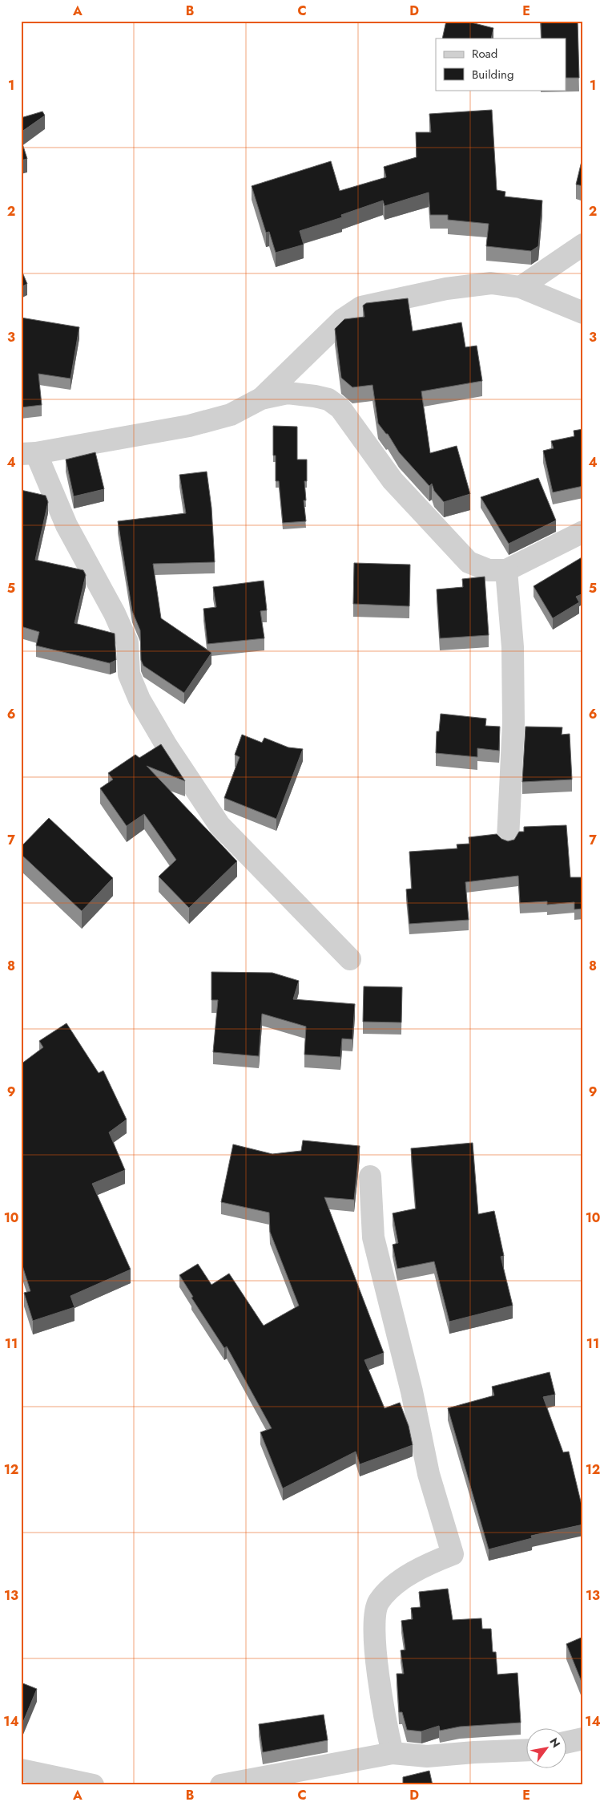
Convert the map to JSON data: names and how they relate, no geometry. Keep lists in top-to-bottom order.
{
  "legend": ["Road", "Building"],
  "north": "top right",
  "grid": {
    "columns": [
      "A",
      "B",
      "C",
      "D",
      "E"
    ],
    "rows": [
      "1",
      "2",
      "3",
      "4",
      "5",
      "6",
      "7",
      "8",
      "9",
      "10",
      "11",
      "12",
      "13",
      "14"
    ]
  }
}
